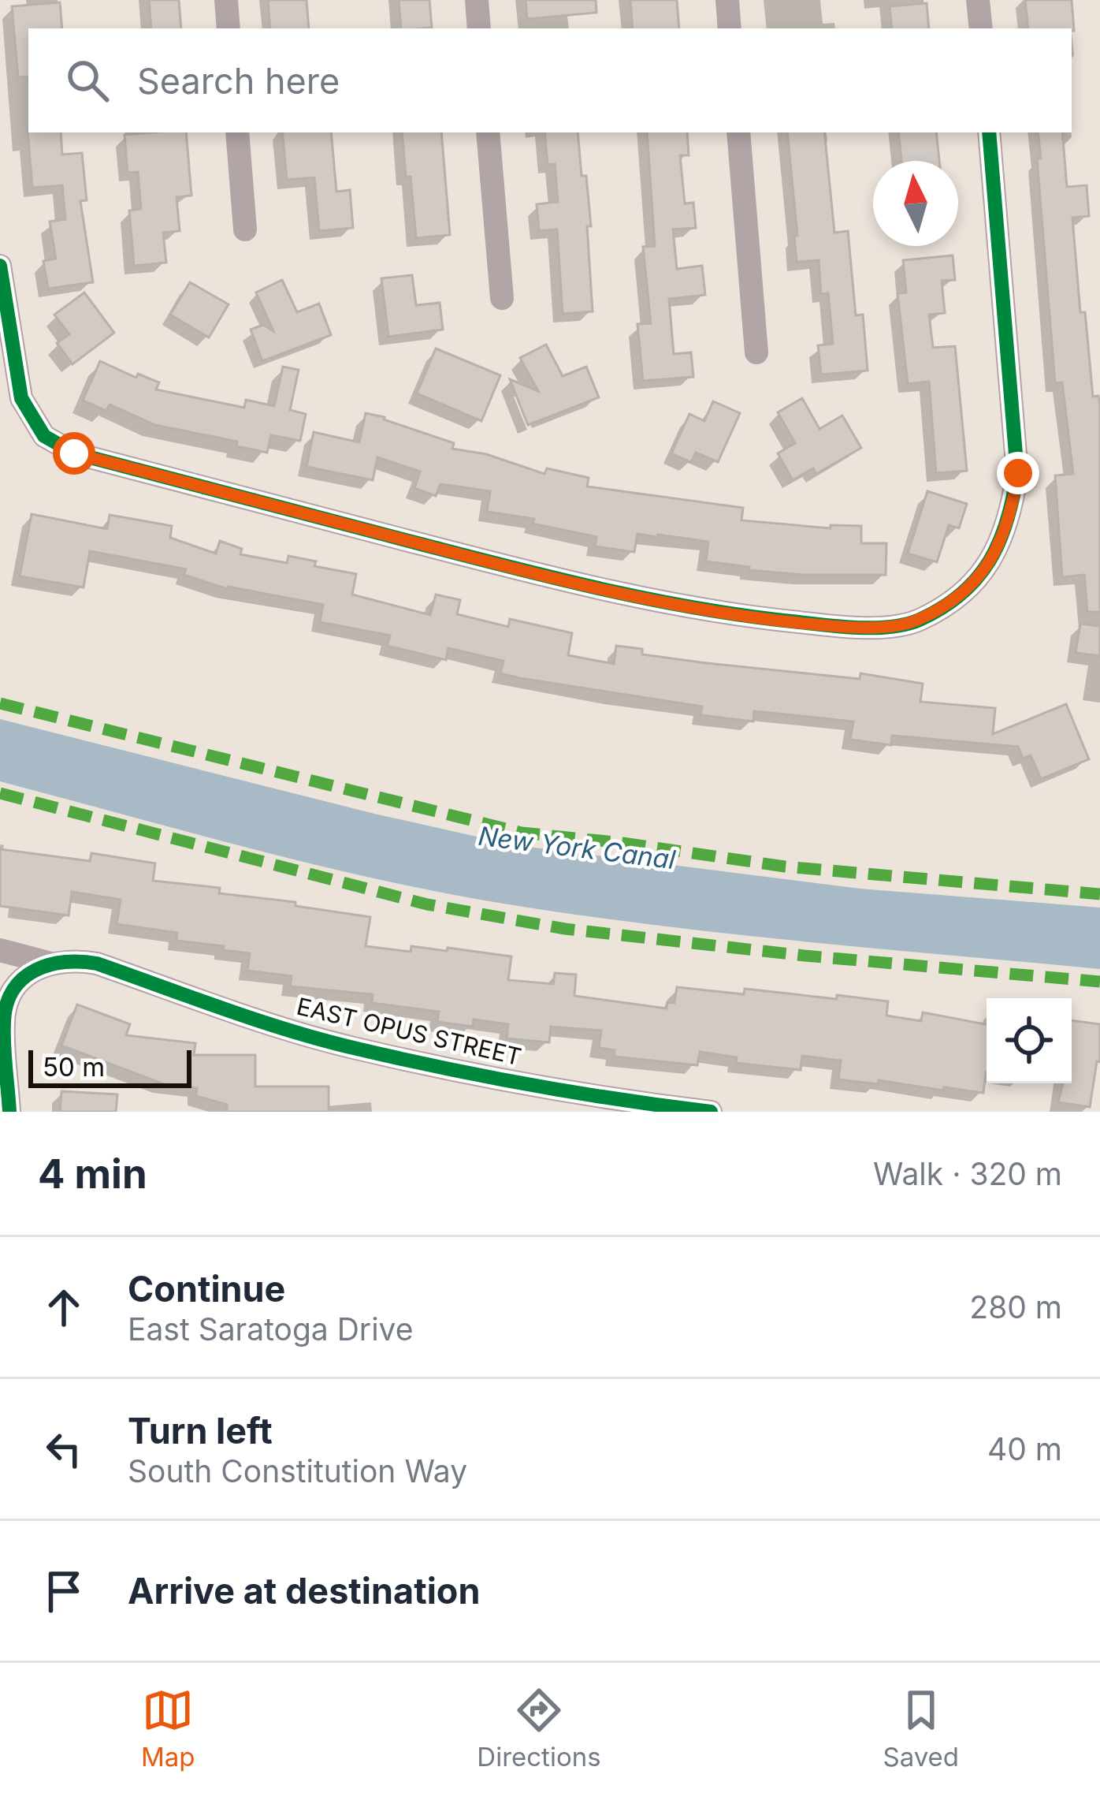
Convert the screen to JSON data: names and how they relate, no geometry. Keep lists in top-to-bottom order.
{
  "streets": {
    "street": ["EAST OPUS STREET"]
  },
  "water": ["New York Canal"],
  "scale_bar": "50 m",
  "north": "top",
  "page": {
    "search": "Search here",
    "scale": "50 m",
    "heading": ["4 min", "Walk · 320 m"],
    "list": [
      ["Continue", "East Saratoga Drive", "280 m"],
      ["Turn left", "South Constitution Way", "40 m"],
      "Arrive at destination"
    ],
    "nav": ["Map", "Directions", "Saved"]
  }
}
